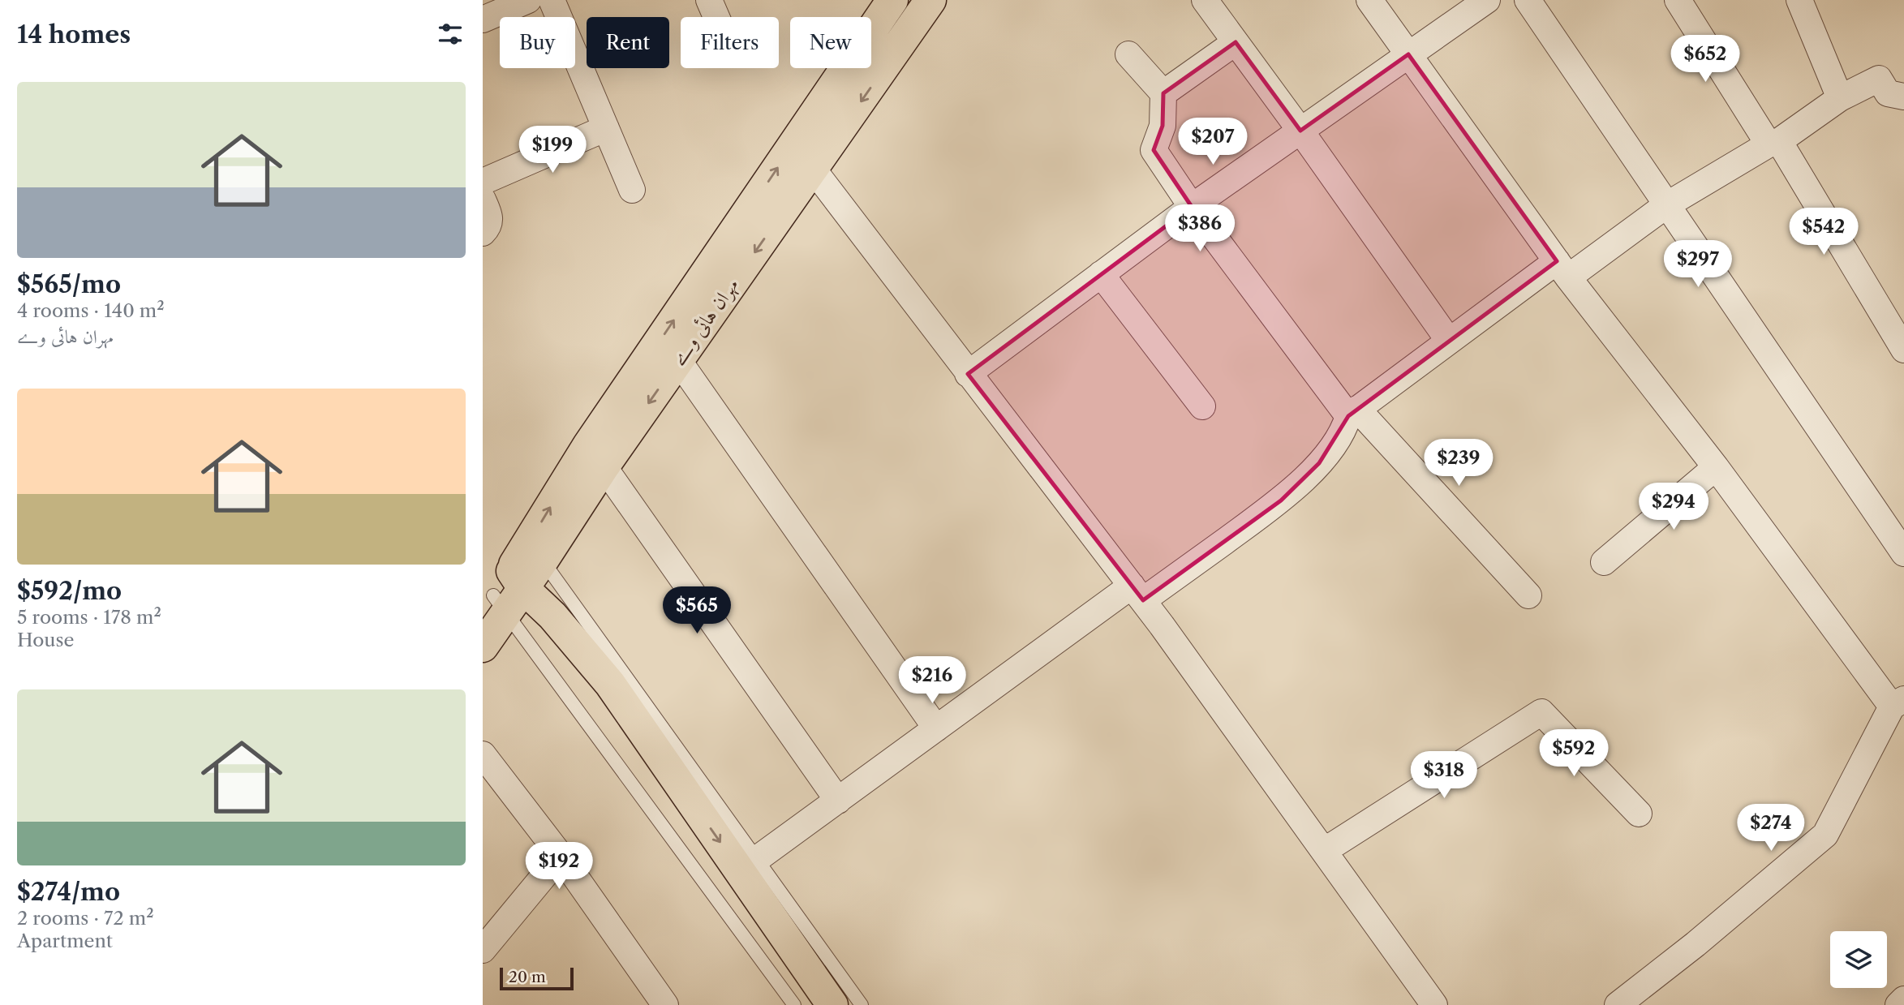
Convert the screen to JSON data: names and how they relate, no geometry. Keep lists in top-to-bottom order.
{
  "streets": {
    "main road": ["مہران ہائی وے"]
  },
  "scale_bar": "20 m",
  "page": {
    "heading": "14 homes",
    "chip": [
      "Buy",
      "Rent",
      "Filters",
      "New"
    ],
    "price": [
      "$652",
      "$207",
      "$199",
      "$386",
      "$542",
      "$297",
      "$239",
      "$294",
      "$565",
      "$216",
      "$592",
      "$318",
      "$274",
      "$192"
    ],
    "list": [
      {
        "name": "$565/mo",
        "note": "4 rooms · 140 m² · مہران ہائی وے"
      },
      {
        "name": "$592/mo",
        "note": "5 rooms · 178 m² · House"
      },
      {
        "name": "$274/mo",
        "note": "2 rooms · 72 m² · Apartment"
      }
    ],
    "scale": "20 m"
  }
}
